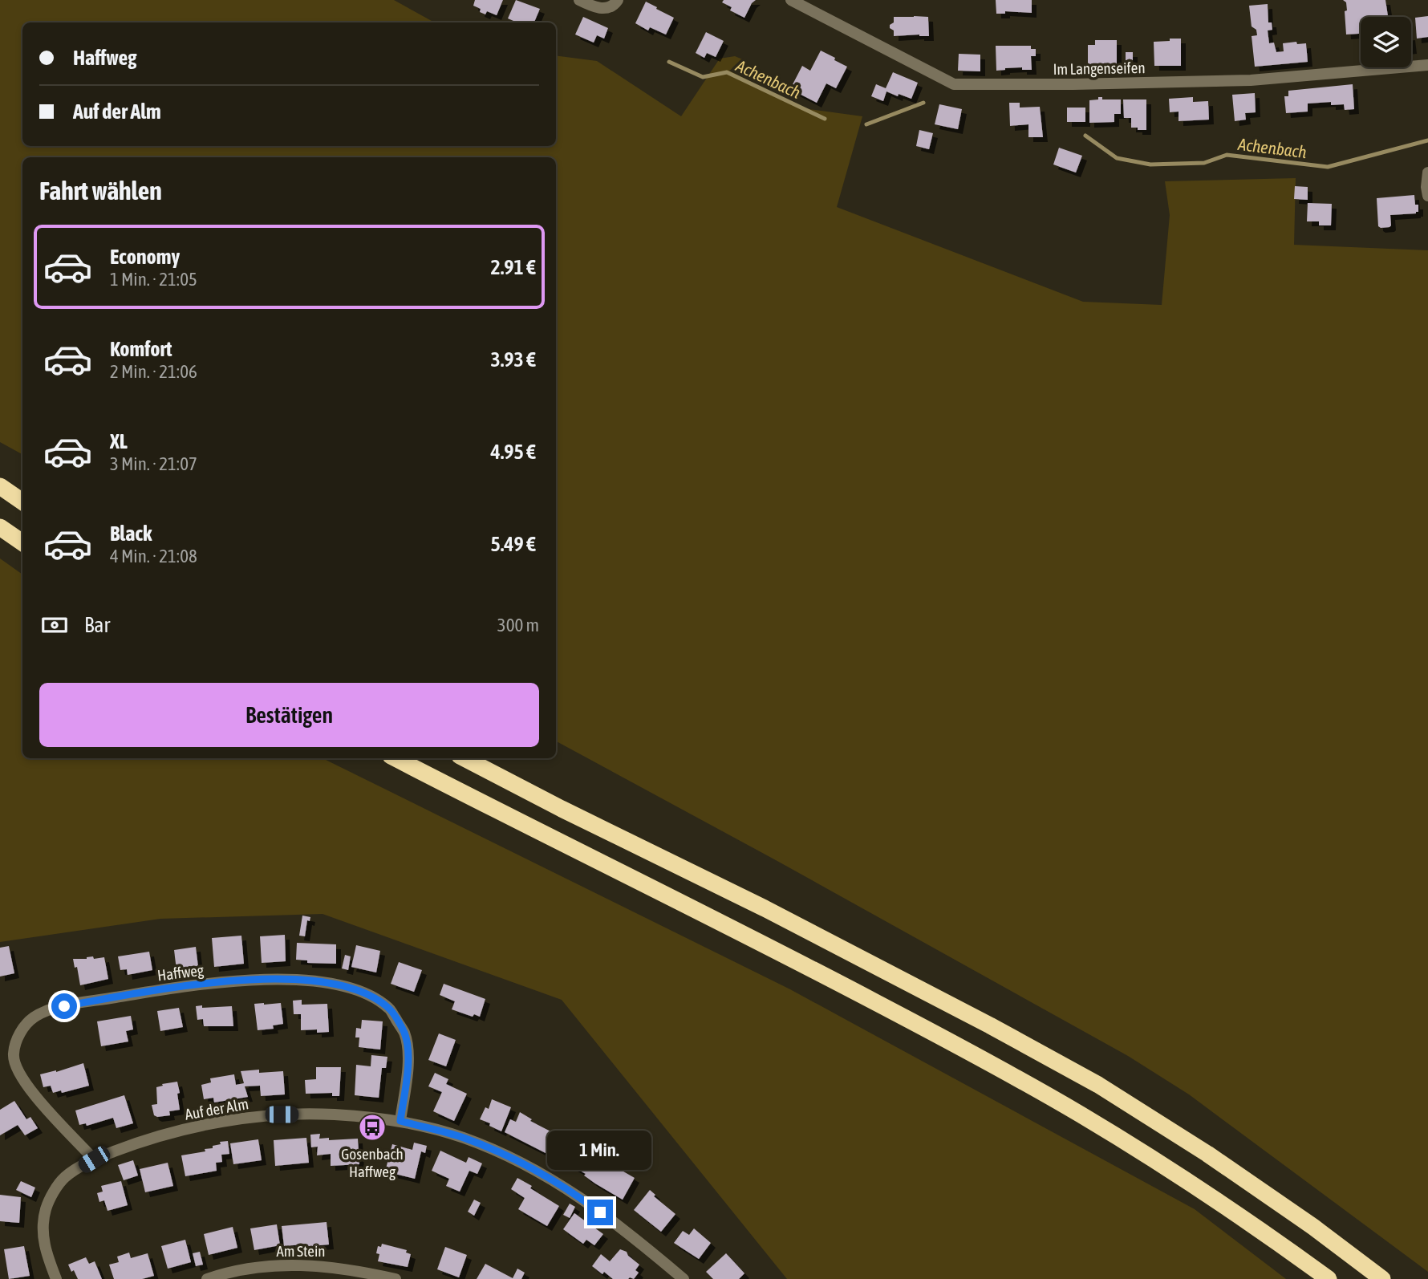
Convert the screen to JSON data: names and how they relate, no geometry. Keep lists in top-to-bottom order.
{
  "streets": {
    "street": [
      "Im Langenseifen",
      "Haffweg",
      "Auf der Alm",
      "Am Stein"
    ]
  },
  "crossings": [
    ["Haffweg", "Auf der Alm"]
  ],
  "water": ["Achenbach"],
  "places": {
    "bus stop": ["Gosenbach Haffweg"]
  },
  "page": {
    "banner": ["Haffweg", "Auf der Alm"],
    "heading": "Fahrt wählen",
    "list": [
      {
        "name": "Economy",
        "note": "1 Min. · 21:05",
        "value": "2.91 €"
      },
      {
        "name": "Komfort",
        "note": "2 Min. · 21:06",
        "value": "3.93 €"
      },
      {
        "name": "XL",
        "note": "3 Min. · 21:07",
        "value": "4.95 €"
      },
      {
        "name": "Black",
        "note": "4 Min. · 21:08",
        "value": "5.49 €"
      }
    ],
    "pay": ["Bar", "300 m"],
    "buttons": "Bestätigen",
    "bubble": "1 Min."
  }
}
